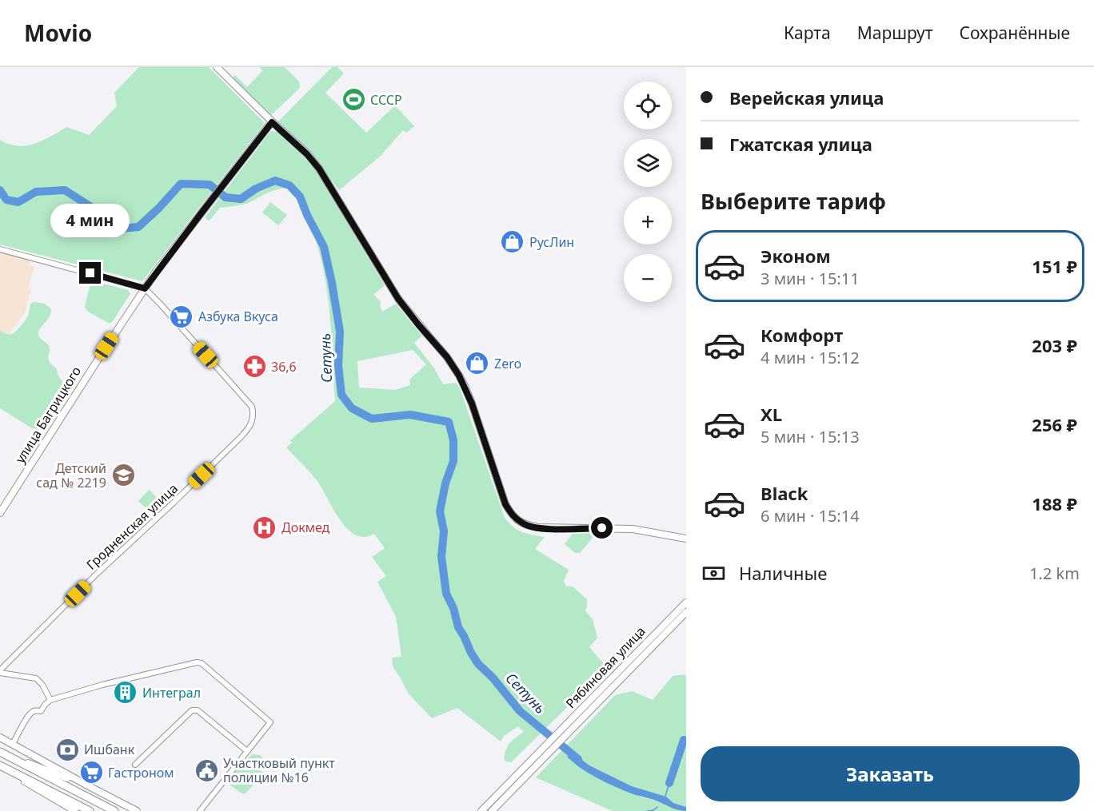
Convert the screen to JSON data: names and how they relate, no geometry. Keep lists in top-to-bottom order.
{
  "streets": {
    "street": ["улица Багрицкого", "Гродненская улица", "Рябиновая улица"]
  },
  "crossings": [
    ["улица Багрицкого", "Гродненская улица"]
  ],
  "water": ["Сетунь"],
  "places": {
    "sports": ["СССР"],
    "shop": ["РусЛин", "Zero"],
    "supermarket": ["Азбука Вкуса", "Гастроном"],
    "pharmacy": ["36,6"],
    "school or university": ["Детский сад № 2219"],
    "hospital": ["Докмед"],
    "building": ["Интеграл"],
    "bank": ["Ишбанк"],
    "public building": ["Участковый пункт полиции №16"]
  },
  "page": {
    "header": "Movio",
    "nav": ["Карта", "Маршрут", "Сохранённые"],
    "banner": ["Верейская улица", "Гжатская улица"],
    "map_buttons": ["+", "−"],
    "heading": "Выберите тариф",
    "bubble": "4 мин",
    "list": [
      {
        "name": "Эконом",
        "note": "3 мин · 15:11",
        "value": "151 ₽"
      },
      {
        "name": "Комфорт",
        "note": "4 мин · 15:12",
        "value": "203 ₽"
      },
      {
        "name": "XL",
        "note": "5 мин · 15:13",
        "value": "256 ₽"
      },
      {
        "name": "Black",
        "note": "6 мин · 15:14",
        "value": "188 ₽"
      }
    ],
    "pay": ["Наличные", "1.2 km"],
    "buttons": "Заказать"
  }
}
